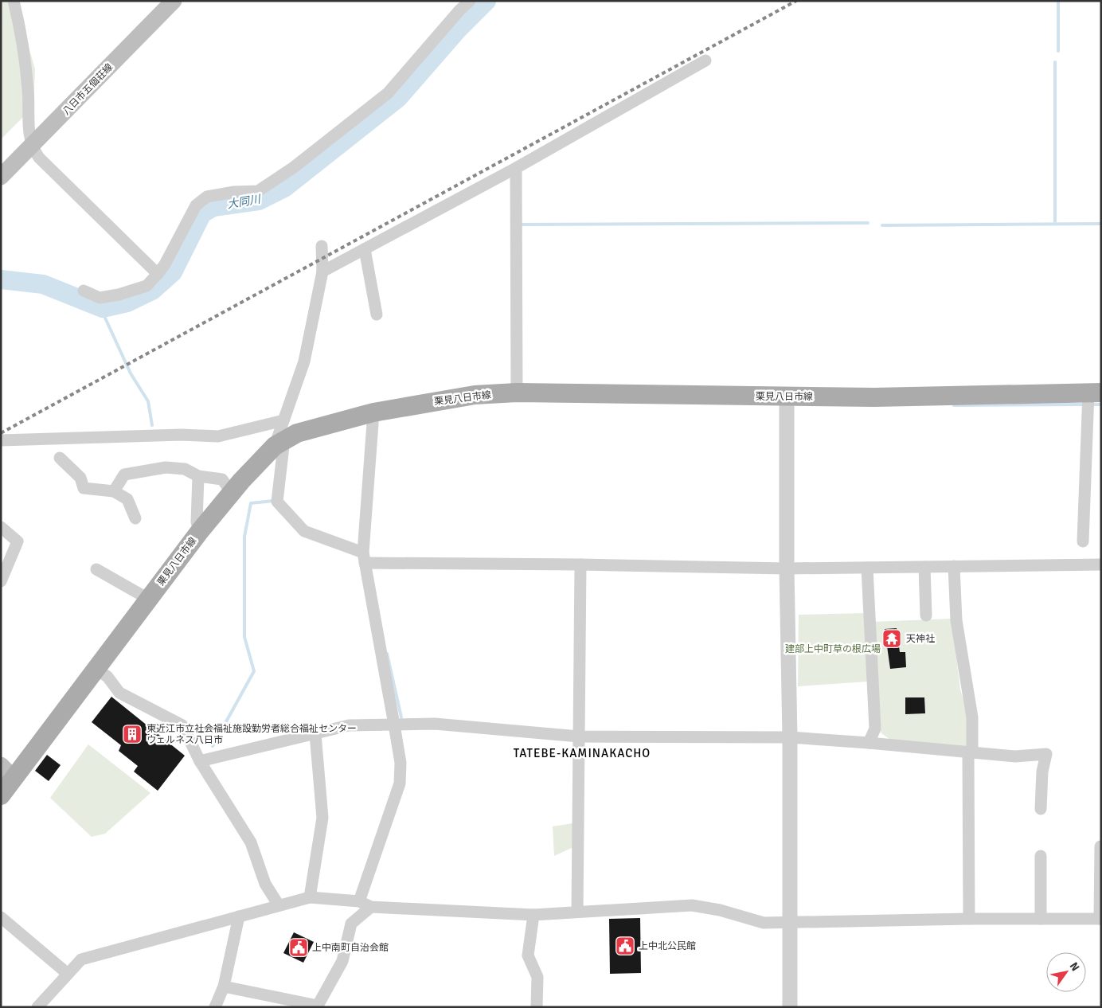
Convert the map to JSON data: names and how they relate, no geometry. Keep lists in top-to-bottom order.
{
  "streets": {
    "main road": ["八日市五個荘線", "栗見八日市線"]
  },
  "districts": ["TATEBE-KAMINAKACHO"],
  "water": ["大同川"],
  "parks": ["建部上中町草の根広場"],
  "places": {
    "temple": ["天神社"],
    "building": ["東近江市立社会福祉施設勤労者総合福祉センター ウェルネス八日市"],
    "public building": ["上中北公民館", "上中南町自治会館"]
  },
  "north": "top right"
}
